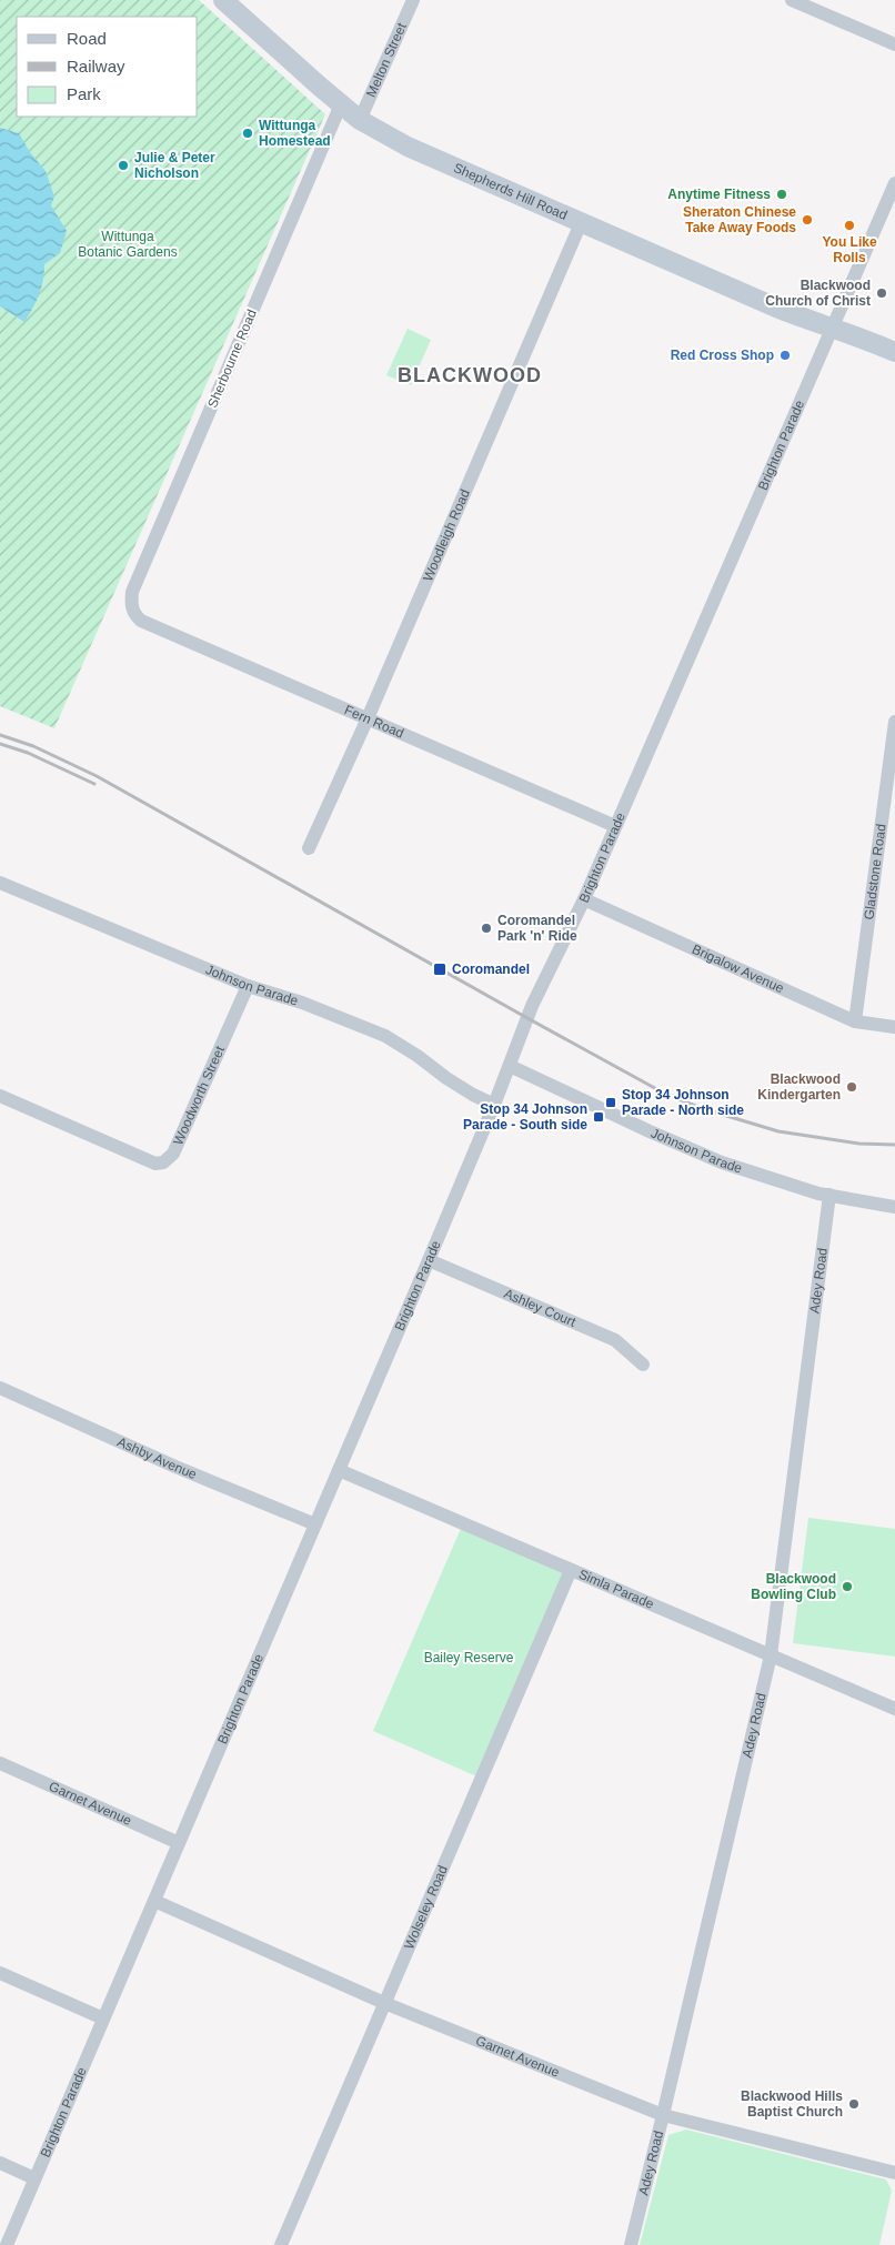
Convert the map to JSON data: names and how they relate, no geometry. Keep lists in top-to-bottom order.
{
  "streets": {
    "main road": ["Shepherds Hill Road"],
    "street": [
      "Melton Street",
      "Sherbourne Road",
      "Brighton Parade",
      "Woodleigh Road",
      "Fern Road",
      "Gladstone Road",
      "Brigalow Avenue",
      "Johnson Parade",
      "Woodworth Street",
      "Adey Road",
      "Ashley Court",
      "Ashby Avenue",
      "Simla Parade",
      "Garnet Avenue",
      "Wolseley Road"
    ]
  },
  "crossings": [
    ["Melton Street", "Shepherds Hill Road"],
    ["Shepherds Hill Road", "Sherbourne Road"],
    ["Shepherds Hill Road", "Brighton Parade"],
    ["Shepherds Hill Road", "Woodleigh Road"],
    ["Sherbourne Road", "Fern Road"],
    ["Brighton Parade", "Fern Road"],
    ["Brighton Parade", "Brigalow Avenue"],
    ["Brighton Parade", "Johnson Parade"],
    ["Brighton Parade", "Ashley Court"],
    ["Brighton Parade", "Ashby Avenue"],
    ["Brighton Parade", "Simla Parade"],
    ["Brighton Parade", "Garnet Avenue"],
    ["Woodleigh Road", "Fern Road"],
    ["Gladstone Road", "Brigalow Avenue"],
    ["Johnson Parade", "Woodworth Street"],
    ["Johnson Parade", "Adey Road"],
    ["Adey Road", "Simla Parade"],
    ["Adey Road", "Garnet Avenue"],
    ["Simla Parade", "Wolseley Road"],
    ["Garnet Avenue", "Wolseley Road"]
  ],
  "districts": ["BLACKWOOD"],
  "parks": ["Wittunga Botanic Gardens", "Bailey Reserve"],
  "places": {
    "other": [
      "Wittunga Homestead",
      "Julie & Peter Nicholson",
      "Anytime Fitness",
      "Sheraton Chinese Take Away Foods",
      "You Like Rolls",
      "Blackwood Church of Christ",
      "Red Cross Shop",
      "Coromandel Park 'n' Ride",
      "Blackwood Kindergarten",
      "Blackwood Bowling Club",
      "Blackwood Hills Baptist Church"
    ],
    "transit": ["Coromandel", "Stop 34 Johnson Parade - North side", "Stop 34 Johnson Parade - South side"]
  },
  "legend": ["Road", "Railway", "Park"]
}
